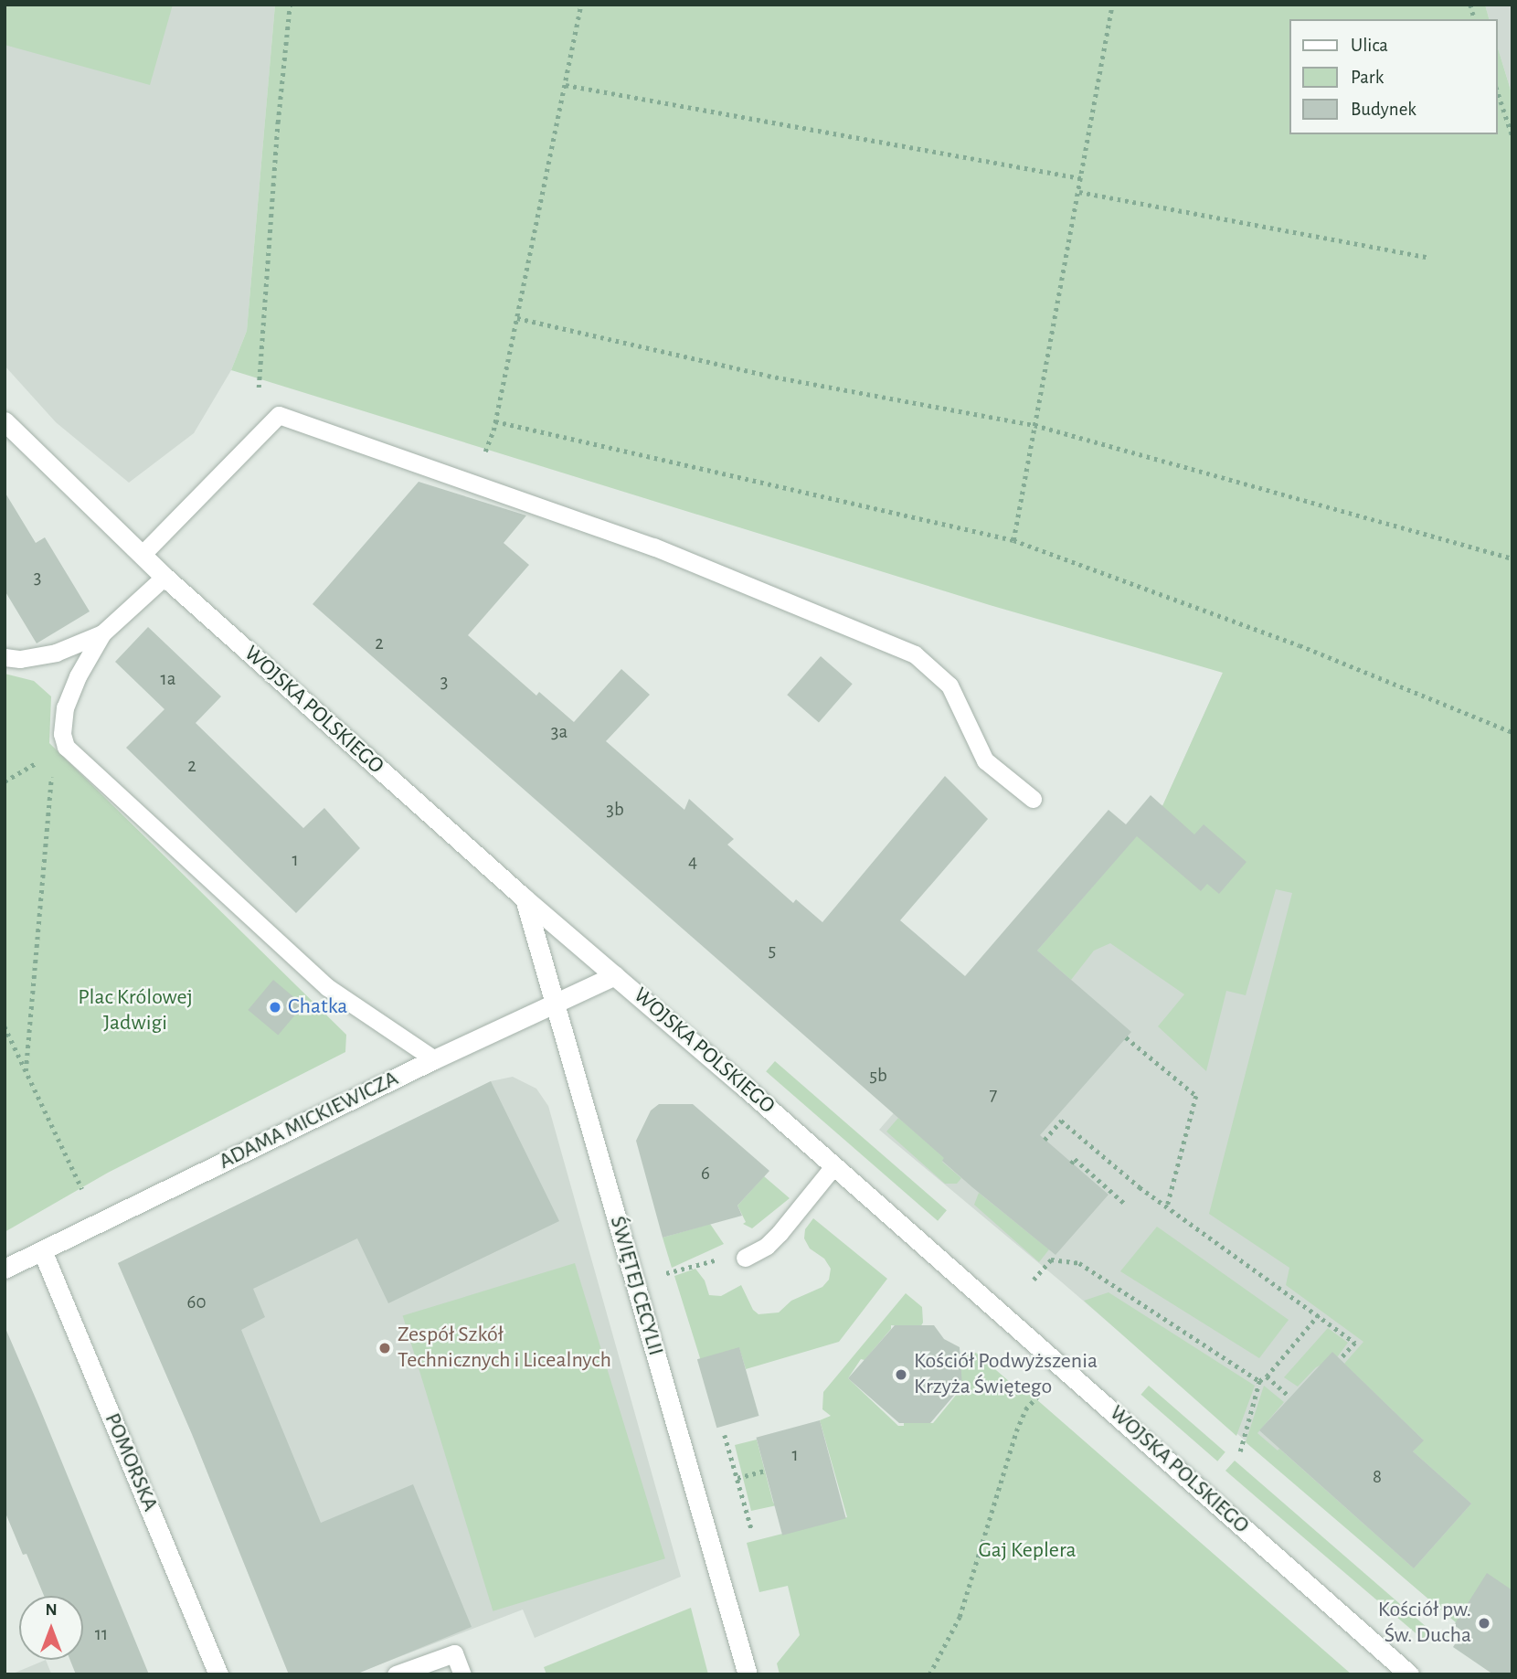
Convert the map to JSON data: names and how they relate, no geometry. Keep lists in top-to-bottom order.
{
  "streets": {
    "street": [
      "WOJSKA POLSKIEGO",
      "ADAMA MICKIEWICZA",
      "ŚWIĘTEJ CECYLII",
      "POMORSKA"
    ]
  },
  "crossings": [
    ["WOJSKA POLSKIEGO", "ADAMA MICKIEWICZA"],
    ["WOJSKA POLSKIEGO", "ŚWIĘTEJ CECYLII"],
    ["ADAMA MICKIEWICZA", "ŚWIĘTEJ CECYLII"],
    ["ADAMA MICKIEWICZA", "POMORSKA"]
  ],
  "parks": ["Plac Królowej Jadwigi", "Gaj Keplera"],
  "places": [
    "Chatka",
    "Zespół Szkół Technicznych i Licealnych",
    "Kościół Podwyższenia Krzyża Świętego",
    "Kościół pw. Św. Ducha"
  ],
  "house_numbers": [
    "3",
    "2",
    "1a",
    "3",
    "3a",
    "2",
    "3b",
    "1",
    "4",
    "5",
    "5b",
    "7",
    "6",
    "60",
    "1",
    "8",
    "11"
  ],
  "legend": ["Ulica", "Park", "Budynek"],
  "north": "top"
}
